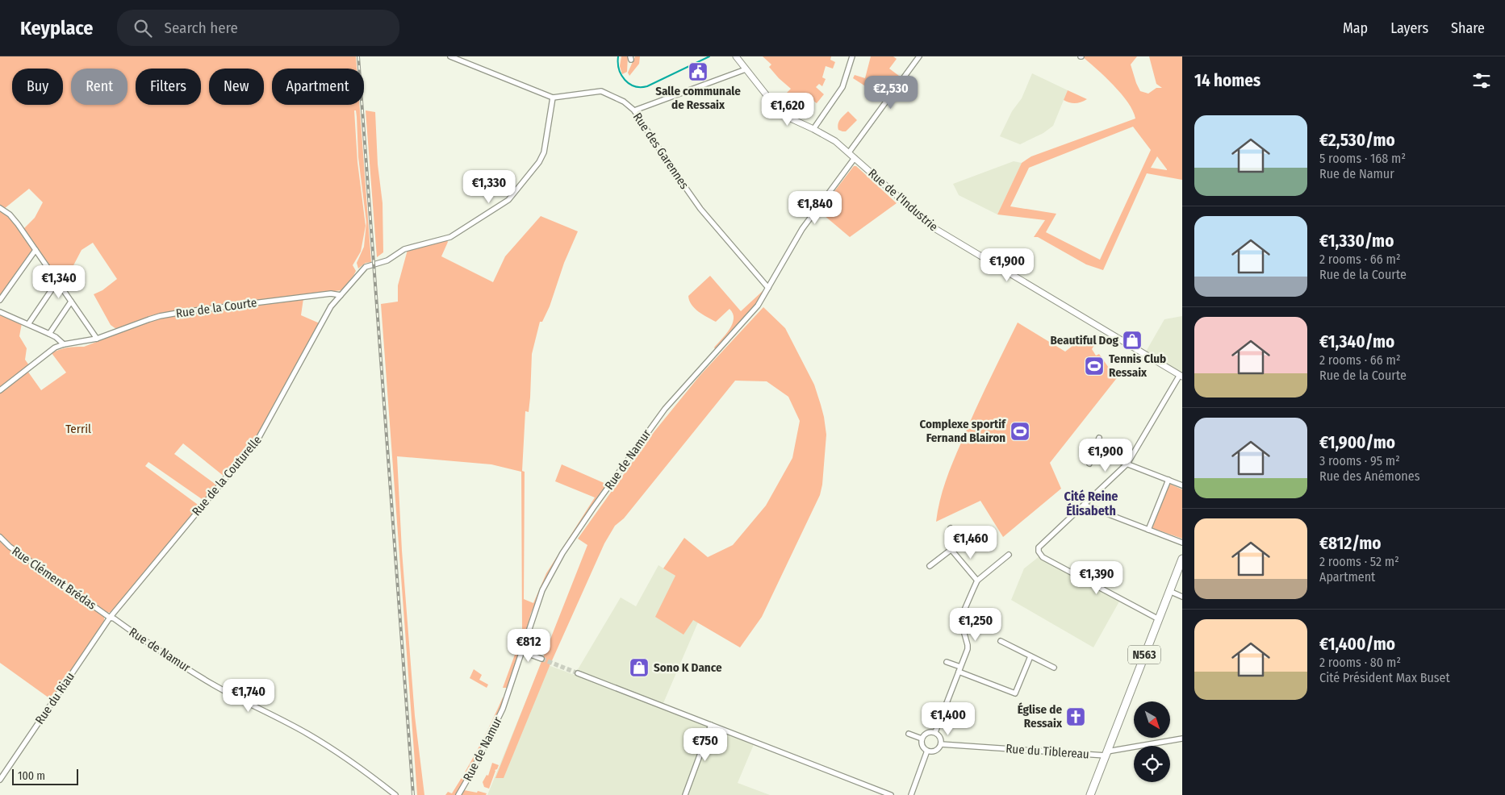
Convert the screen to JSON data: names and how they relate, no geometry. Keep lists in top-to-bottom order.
{
  "streets": {
    "main road": ["N563"],
    "street": [
      "Rue des Garennes",
      "Rue de l'Industrie",
      "Rue de la Courte",
      "Rue de Namur",
      "Rue de la Couturelle",
      "Rue Clément Brédas",
      "Rue du Riau",
      "Rue du Tiblereau"
    ]
  },
  "crossings": [
    ["Rue des Garennes", "Rue de Namur"],
    ["Rue des Garennes", "Rue de la Couturelle"],
    ["Rue de l'Industrie", "Rue de Namur"],
    ["Rue de la Courte", "Rue de la Couturelle"],
    ["Rue de Namur", "Rue de la Couturelle"],
    ["Rue de Namur", "Rue Clément Brédas"],
    ["Rue de Namur", "Rue du Riau"],
    ["Rue de la Couturelle", "Rue Clément Brédas"],
    ["Rue de la Couturelle", "Rue du Riau"],
    ["Rue Clément Brédas", "Rue du Riau"],
    ["N563", "Rue du Tiblereau"]
  ],
  "districts": ["Cité Reine Élisabeth"],
  "parks": ["Terril"],
  "places": {
    "public building": ["Salle communale de Ressaix"],
    "shop": ["Beautiful Dog", "Sono K Dance"],
    "sports": ["Tennis Club Ressaix", "Complexe sportif Fernand Blairon"],
    "church": ["Église de Ressaix"]
  },
  "scale_bar": "100 m",
  "north": "bottom right",
  "page": {
    "header": "Keyplace",
    "search": "Search here",
    "nav": ["Map", "Layers", "Share"],
    "heading": "14 homes",
    "chip": [
      "Buy",
      "Rent",
      "Filters",
      "New",
      "Apartment"
    ],
    "price": [
      "€2,530",
      "€1,620",
      "€1,330",
      "€1,840",
      "€1,900",
      "€1,340",
      "€1,900",
      "€1,460",
      "€1,390",
      "€1,250",
      "€812",
      "€1,740",
      "€1,400",
      "€750"
    ],
    "list": [
      {
        "name": "€2,530/mo",
        "note": "5 rooms · 168 m² · Rue de Namur"
      },
      {
        "name": "€1,330/mo",
        "note": "2 rooms · 66 m² · Rue de la Courte"
      },
      {
        "name": "€1,340/mo",
        "note": "2 rooms · 66 m² · Rue de la Courte"
      },
      {
        "name": "€1,900/mo",
        "note": "3 rooms · 95 m² · Rue des Anémones"
      },
      {
        "name": "€812/mo",
        "note": "2 rooms · 52 m² · Apartment"
      },
      {
        "name": "€1,400/mo",
        "note": "2 rooms · 80 m² · Cité Président Max Buset"
      }
    ],
    "scale": "100 m"
  }
}
